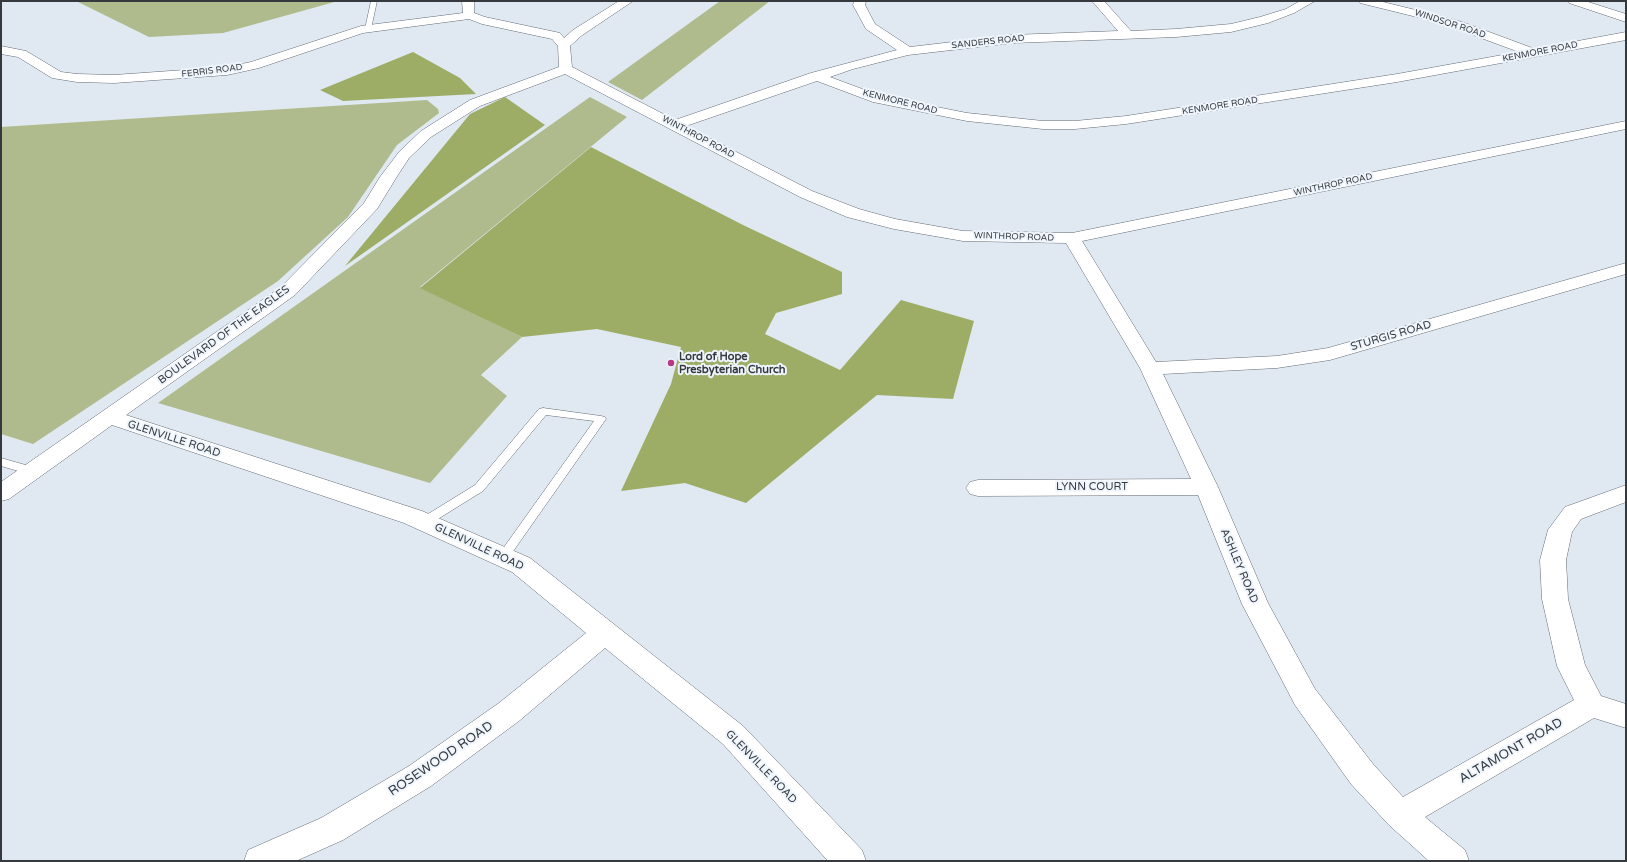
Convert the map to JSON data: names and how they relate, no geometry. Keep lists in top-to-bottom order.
{
  "streets": {
    "street": [
      "WINDSOR ROAD",
      "SANDERS ROAD",
      "KENMORE ROAD",
      "FERRIS ROAD",
      "WINTHROP ROAD",
      "BOULEVARD OF THE EAGLES",
      "STURGIS ROAD",
      "GLENVILLE ROAD",
      "LYNN COURT",
      "ASHLEY ROAD",
      "ALTAMONT ROAD",
      "ROSEWOOD ROAD"
    ]
  },
  "crossings": [
    ["WINDSOR ROAD", "KENMORE ROAD"],
    ["SANDERS ROAD", "KENMORE ROAD"],
    ["SANDERS ROAD", "WINTHROP ROAD"],
    ["WINTHROP ROAD", "BOULEVARD OF THE EAGLES"],
    ["WINTHROP ROAD", "ASHLEY ROAD"],
    ["BOULEVARD OF THE EAGLES", "GLENVILLE ROAD"],
    ["STURGIS ROAD", "ASHLEY ROAD"],
    ["GLENVILLE ROAD", "ROSEWOOD ROAD"],
    ["LYNN COURT", "ASHLEY ROAD"],
    ["ASHLEY ROAD", "ALTAMONT ROAD"]
  ],
  "places": ["Lord of Hope Presbyterian Church"]
}
